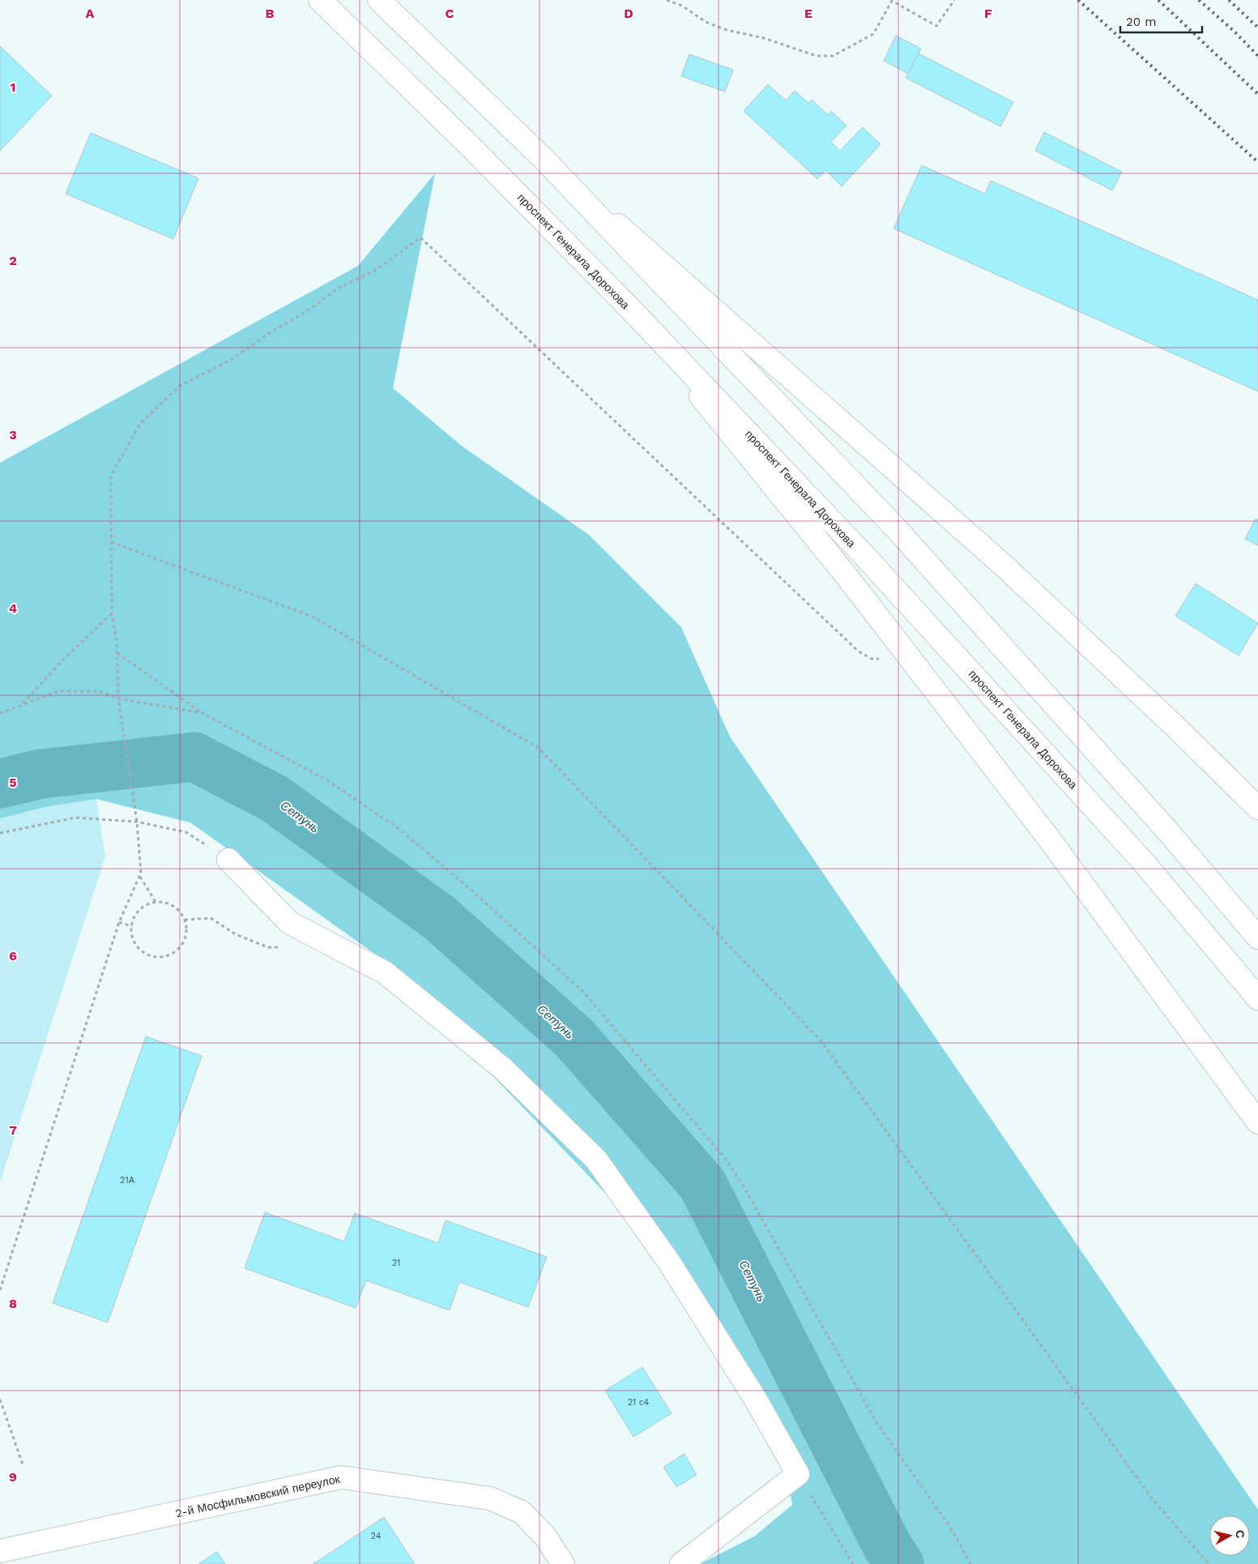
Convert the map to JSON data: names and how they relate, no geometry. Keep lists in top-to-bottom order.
{
  "streets": {
    "main road": ["проспект Генерала Дорохова", "2-й Мосфильмовский переулок"]
  },
  "water": ["Сетунь"],
  "house_numbers": [
    "21А",
    "21",
    "21 с4",
    "24"
  ],
  "scale_bar": "20 m",
  "north": "right",
  "grid": {
    "columns": [
      "A",
      "B",
      "C",
      "D",
      "E",
      "F"
    ],
    "rows": [
      "1",
      "2",
      "3",
      "4",
      "5",
      "6",
      "7",
      "8",
      "9"
    ]
  }
}
